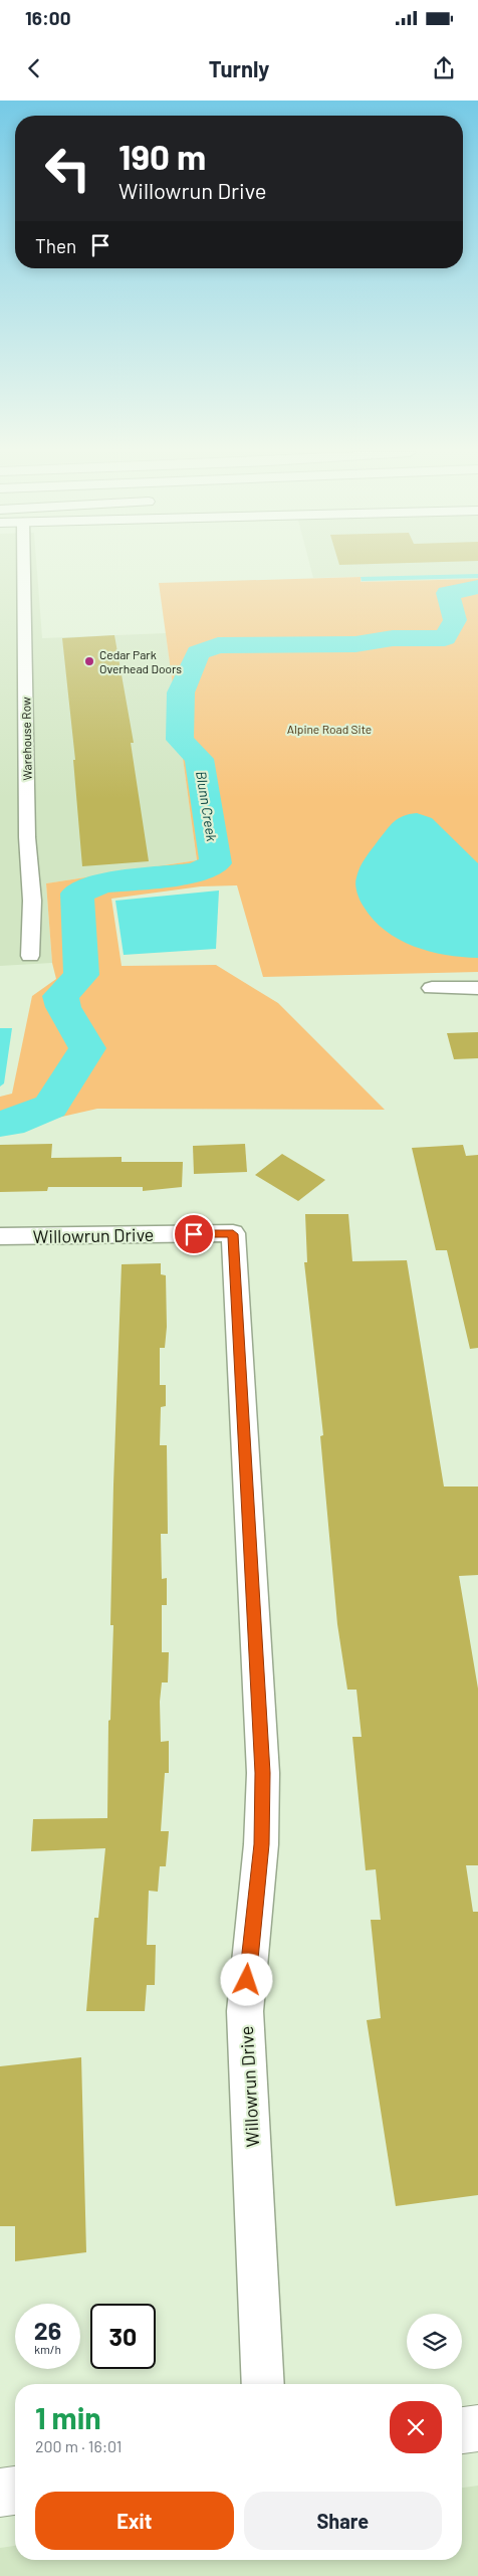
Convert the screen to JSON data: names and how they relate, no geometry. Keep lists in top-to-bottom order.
{
  "streets": {
    "street": ["Warehouse Row", "Willowrun Drive"]
  },
  "water": ["Blunn Creek"],
  "parks": ["Alpine Road Site"],
  "places": ["Cedar Park Overhead Doors"],
  "page": {
    "status": "16:00",
    "header": "Turnly",
    "turn": ["190 m", "Willowrun Drive"],
    "then": "Then",
    "speed": "26 km/h",
    "limit": "30",
    "heading": ["1 min", "200 m · 16:01"],
    "buttons": ["Exit", "Share"]
  }
}
